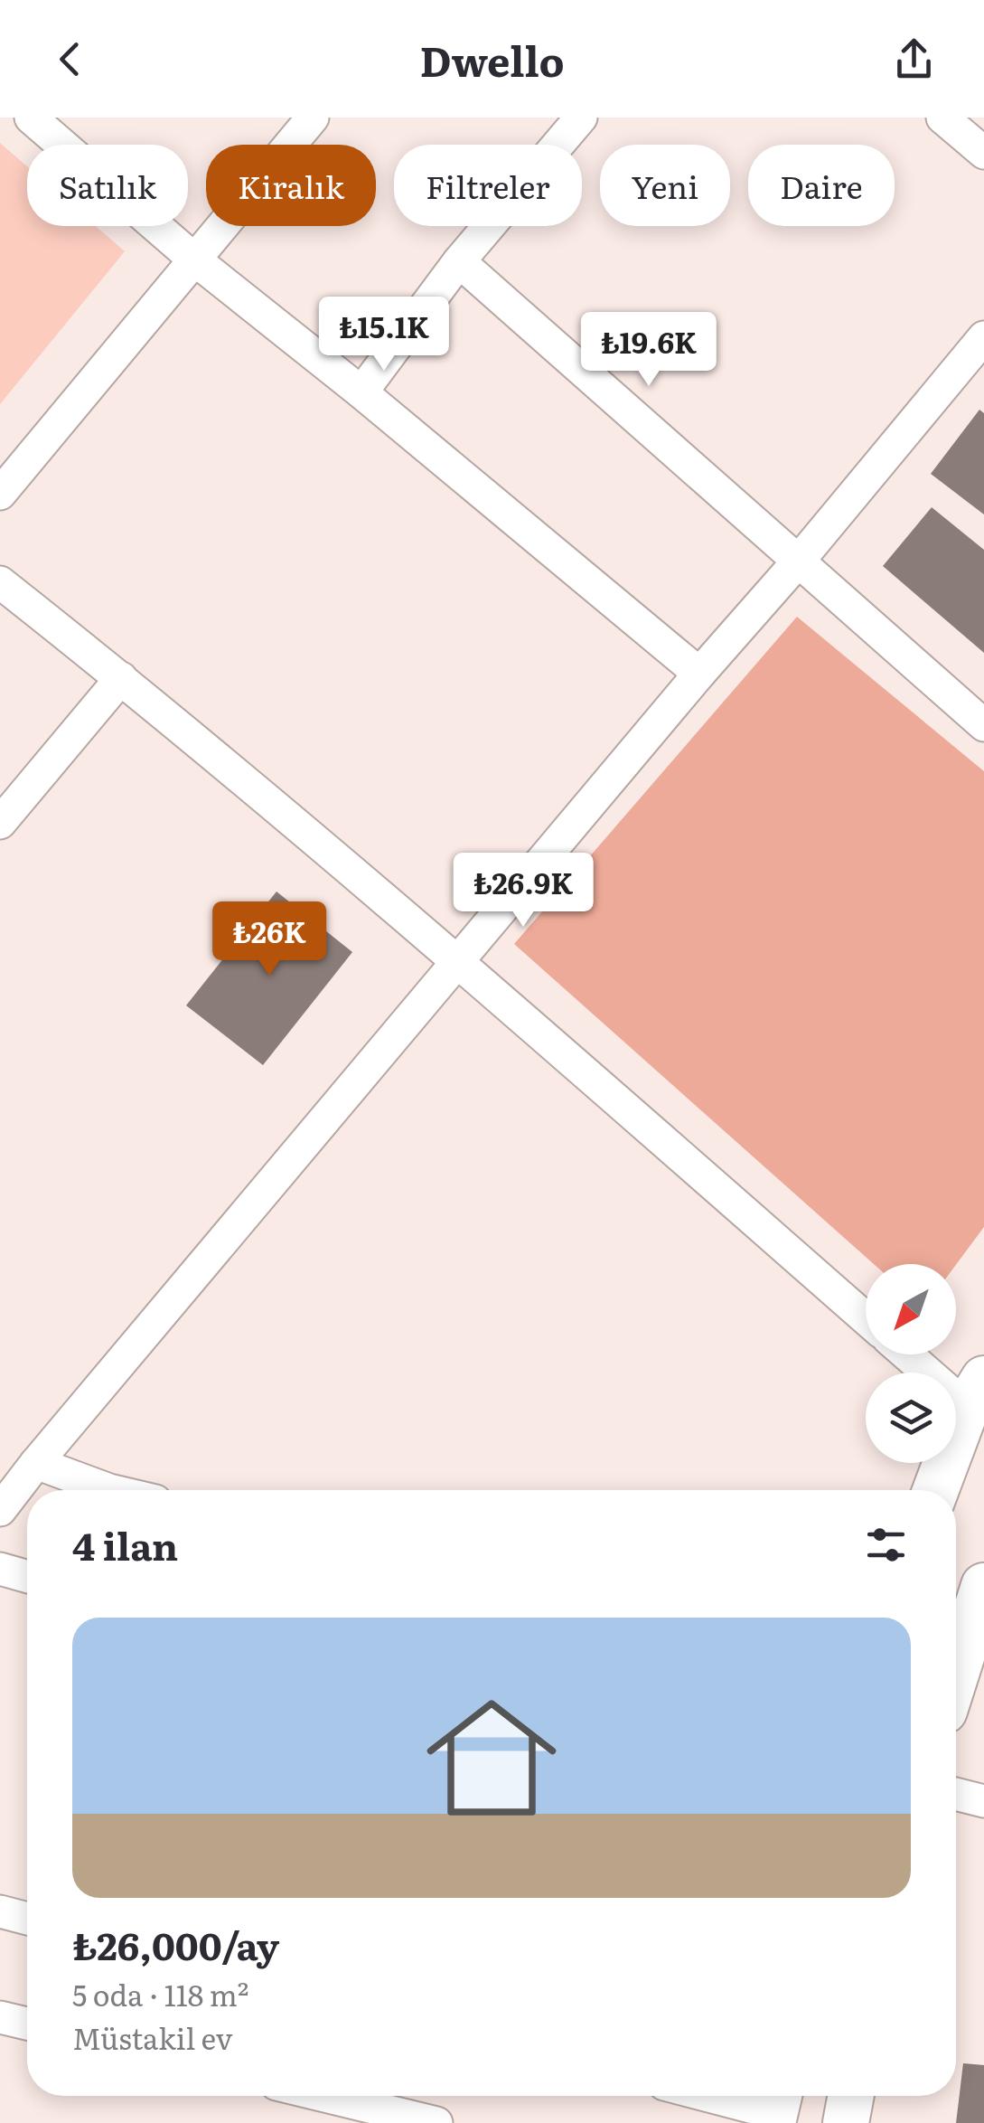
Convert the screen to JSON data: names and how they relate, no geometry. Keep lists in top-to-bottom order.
{
  "north": "bottom left",
  "page": {
    "header": "Dwello",
    "chip": [
      "Satılık",
      "Kiralık",
      "Filtreler",
      "Yeni",
      "Daire"
    ],
    "price": [
      "₺15.1K",
      "₺19.6K",
      "₺26.9K",
      "₺26K"
    ],
    "heading": "4 ilan",
    "list": [
      {
        "name": "₺26,000/ay",
        "note": "5 oda · 118 m² · Müstakil ev"
      }
    ]
  }
}
